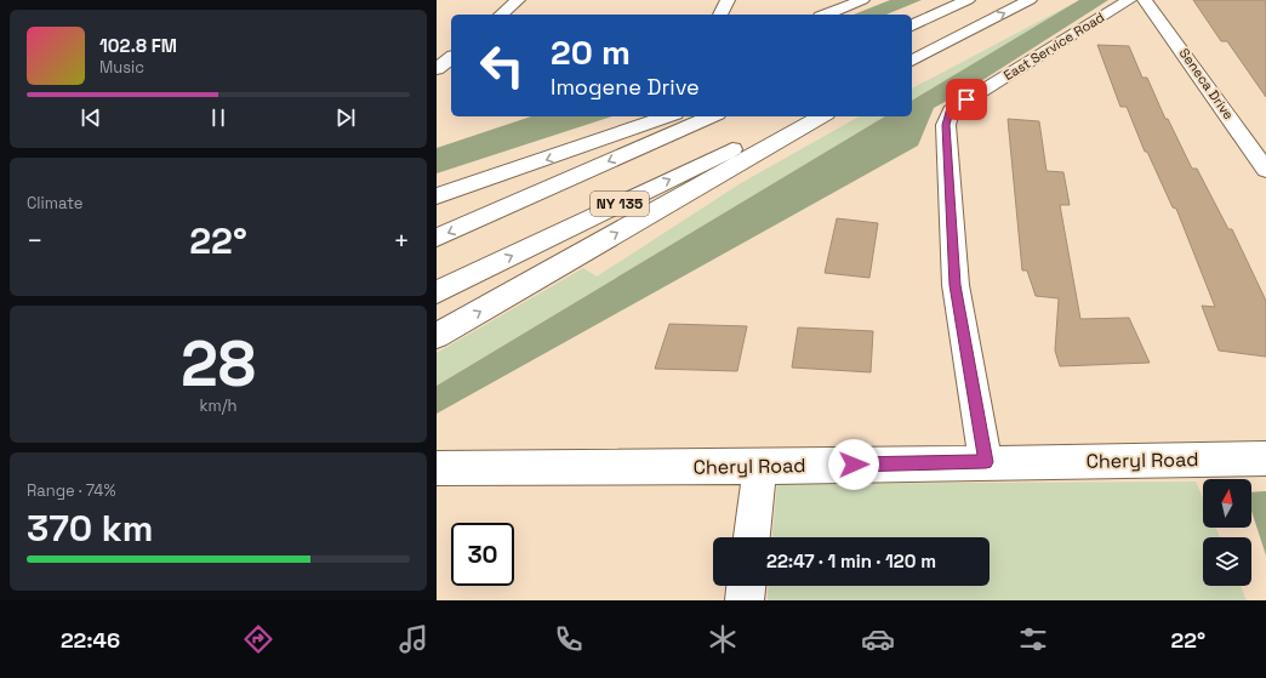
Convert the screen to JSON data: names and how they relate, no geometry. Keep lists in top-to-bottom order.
{
  "streets": {
    "main road": [
      "East Service Road",
      "Seneca Drive",
      "NY 135",
      "Cheryl Road"
    ]
  },
  "crossings": [
    ["East Service Road", "Cheryl Road"]
  ],
  "north": "top",
  "page": {
    "turn": ["20 m", "Imogene Drive"],
    "song": ["102.8 FM", "Music"],
    "tile": [
      "Climate",
      ["28", "km/h"],
      ["Range · 74%", "370 km"]
    ],
    "heat": ["−", "22°", "+"],
    "limit": "30",
    "trip": "22:47 · 1 min · 120 m",
    "tabs": ["22:46", "22°"]
  }
}
